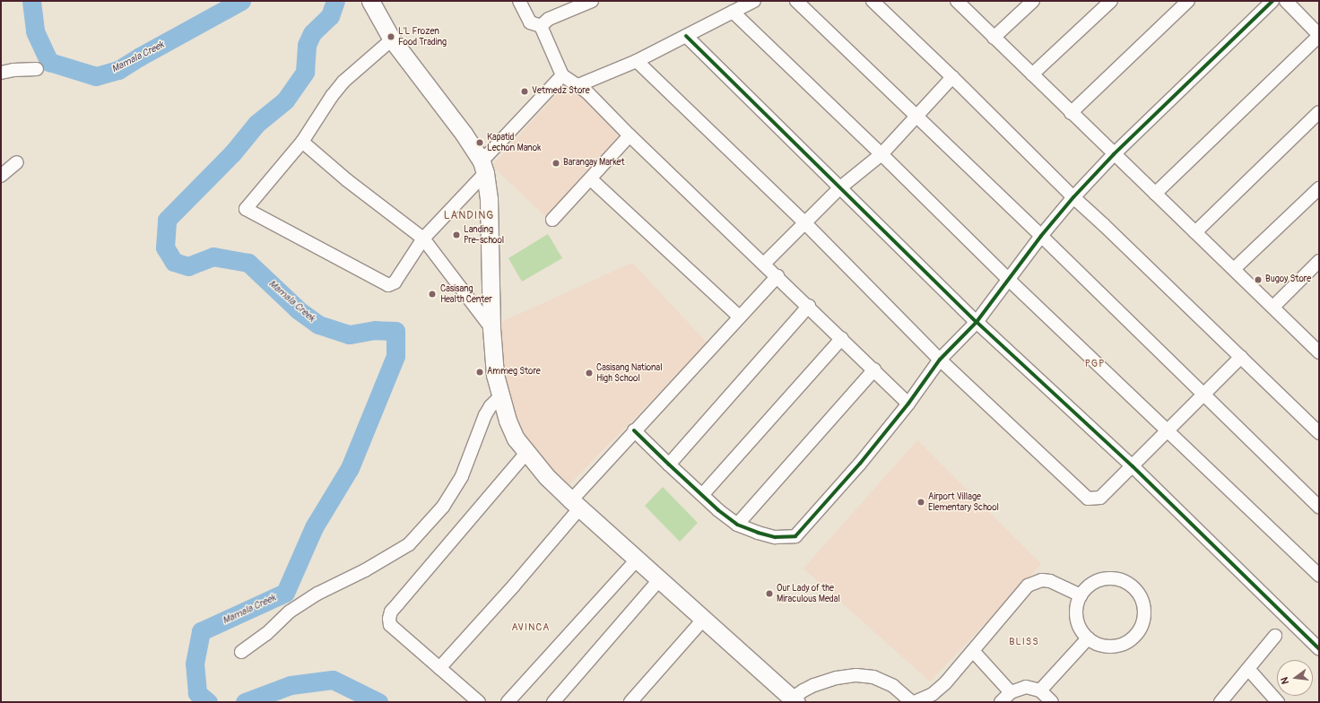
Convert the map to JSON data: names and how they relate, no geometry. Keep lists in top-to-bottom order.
{
  "districts": [
    "LANDING",
    "PGP",
    "AVINCA",
    "BLISS"
  ],
  "water": ["Mamala Creek"],
  "places": [
    "L'L Frozen Food Trading",
    "Vetmedz Store",
    "Kapatid Lechon Manok",
    "Barangay Market",
    "Landing Pre-school",
    "Bugoy Store",
    "Casisang Health Center",
    "Ammeg Store",
    "Casisang National High School",
    "Airport Village Elementary School",
    "Our Lady of the Miraculous Medal"
  ],
  "north": "left"
}
